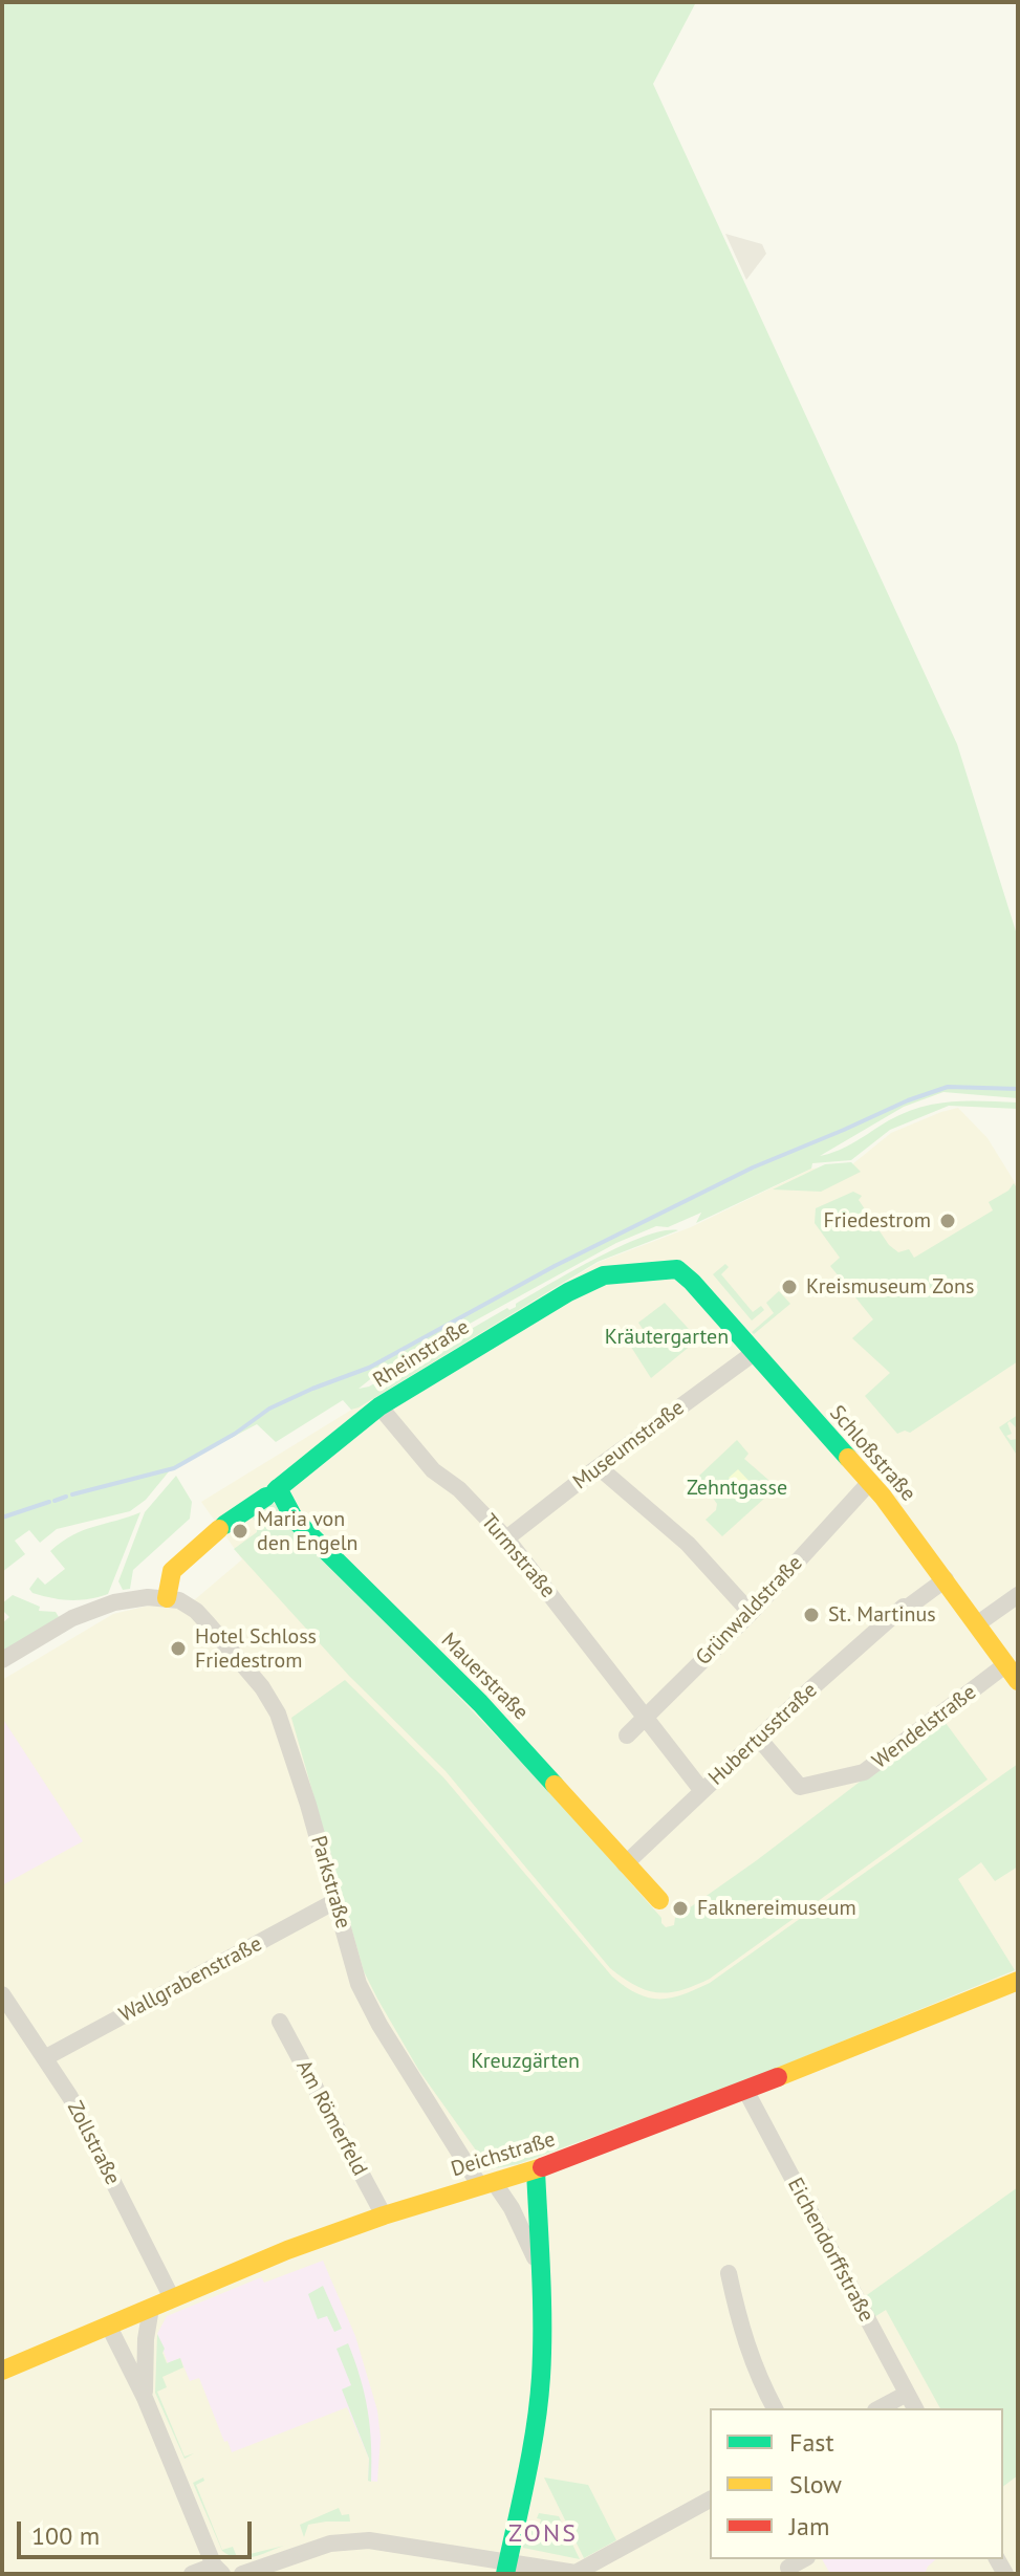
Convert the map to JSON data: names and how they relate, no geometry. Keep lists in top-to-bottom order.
{
  "streets": {
    "street": [
      "Rheinstraße",
      "Museumstraße",
      "Schloßstraße",
      "Turmstraße",
      "Grünwaldstraße",
      "Mauerstraße",
      "Wendelstraße",
      "Hubertusstraße",
      "Parkstraße",
      "Wallgrabenstraße",
      "Am Römerfeld",
      "Zollstraße",
      "Deichstraße",
      "Eichendorffstraße"
    ]
  },
  "crossings": [
    ["Rheinstraße", "Schloßstraße"],
    ["Rheinstraße", "Turmstraße"],
    ["Rheinstraße", "Mauerstraße"],
    ["Rheinstraße", "Parkstraße"],
    ["Museumstraße", "Schloßstraße"],
    ["Museumstraße", "Turmstraße"],
    ["Schloßstraße", "Grünwaldstraße"],
    ["Schloßstraße", "Wendelstraße"],
    ["Schloßstraße", "Hubertusstraße"],
    ["Turmstraße", "Grünwaldstraße"],
    ["Turmstraße", "Hubertusstraße"],
    ["Mauerstraße", "Hubertusstraße"],
    ["Wendelstraße", "Hubertusstraße"],
    ["Parkstraße", "Wallgrabenstraße"],
    ["Parkstraße", "Deichstraße"],
    ["Wallgrabenstraße", "Zollstraße"],
    ["Am Römerfeld", "Deichstraße"],
    ["Zollstraße", "Deichstraße"],
    ["Deichstraße", "Eichendorffstraße"]
  ],
  "districts": ["ZONS"],
  "parks": ["Kräutergarten", "Zehntgasse", "Kreuzgärten"],
  "places": [
    "Friedestrom",
    "Kreismuseum Zons",
    "Maria von den Engeln",
    "St. Martinus",
    "Hotel Schloss Friedestrom",
    "Falknereimuseum"
  ],
  "legend": ["Fast", "Slow", "Jam"],
  "scale_bar": "100 m"
}
